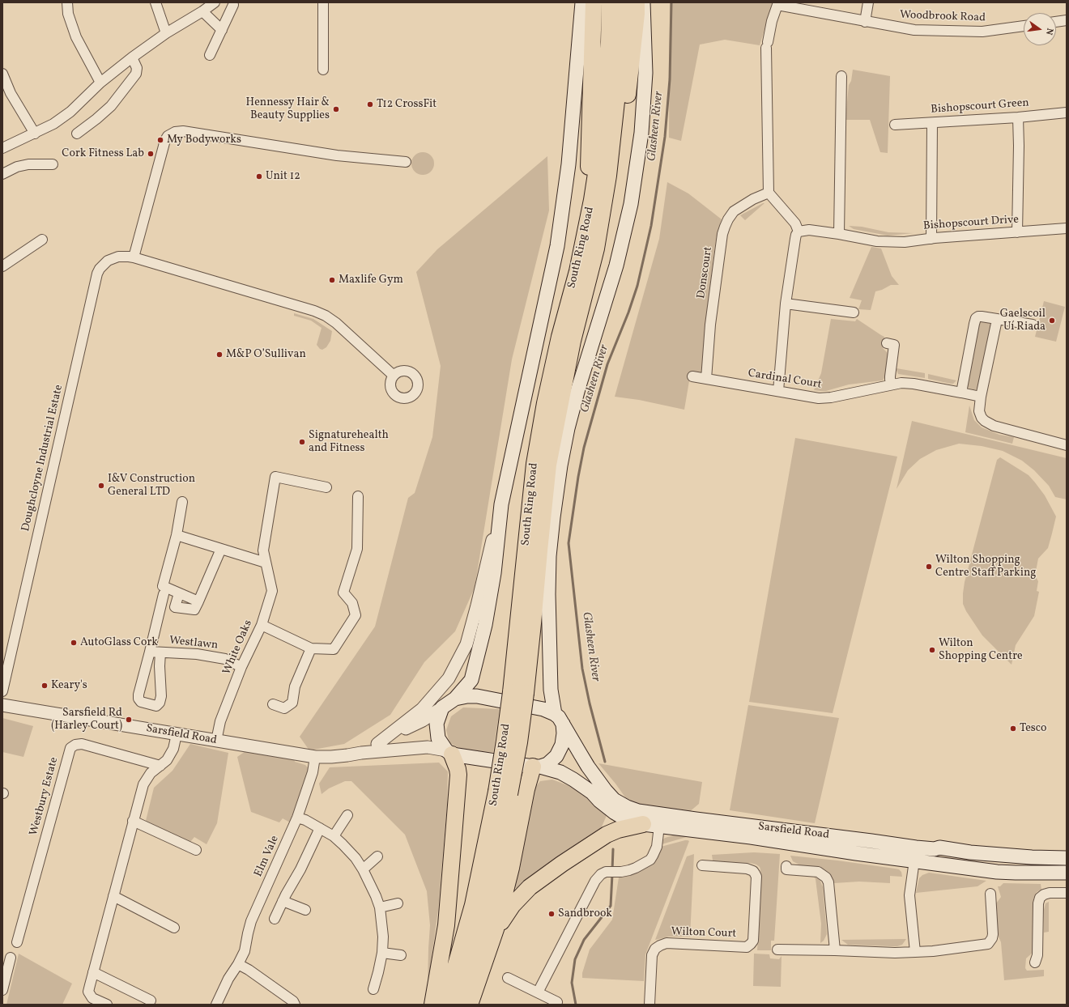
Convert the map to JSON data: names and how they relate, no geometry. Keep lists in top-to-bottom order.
{
  "streets": {
    "highway": ["South Ring Road"],
    "main road": ["Sarsfield Road"],
    "street": [
      "Woodbrook Road",
      "Bishopscourt Green",
      "Bishopscourt Drive",
      "Donscourt",
      "Cardinal Court",
      "Doughcloyne Industrial Estate",
      "Westlawn",
      "White Oaks",
      "Westbury Estate",
      "Elm Vale",
      "Wilton Court"
    ]
  },
  "crossings": [
    ["Donscourt", "Cardinal Court"],
    ["Westlawn", "White Oaks"],
    ["White Oaks", "Sarsfield Road"],
    ["Sarsfield Road", "Elm Vale"]
  ],
  "water": ["Glasheen River"],
  "places": [
    "T12 CrossFit",
    "Hennessy Hair & Beauty Supplies",
    "My Bodyworks",
    "Cork Fitness Lab",
    "Unit 12",
    "Maxlife Gym",
    "Gaelscoil Uí Riada",
    "M&P O’Sullivan",
    "Signaturehealth and Fitness",
    "I&V Construction General LTD",
    "Wilton Shopping Centre Staff Parking",
    "AutoGlass Cork",
    "Wilton Shopping Centre",
    "Keary's",
    "Sarsfield Rd (Harley Court)",
    "Tesco",
    "Sandbrook"
  ],
  "north": "right"
}
